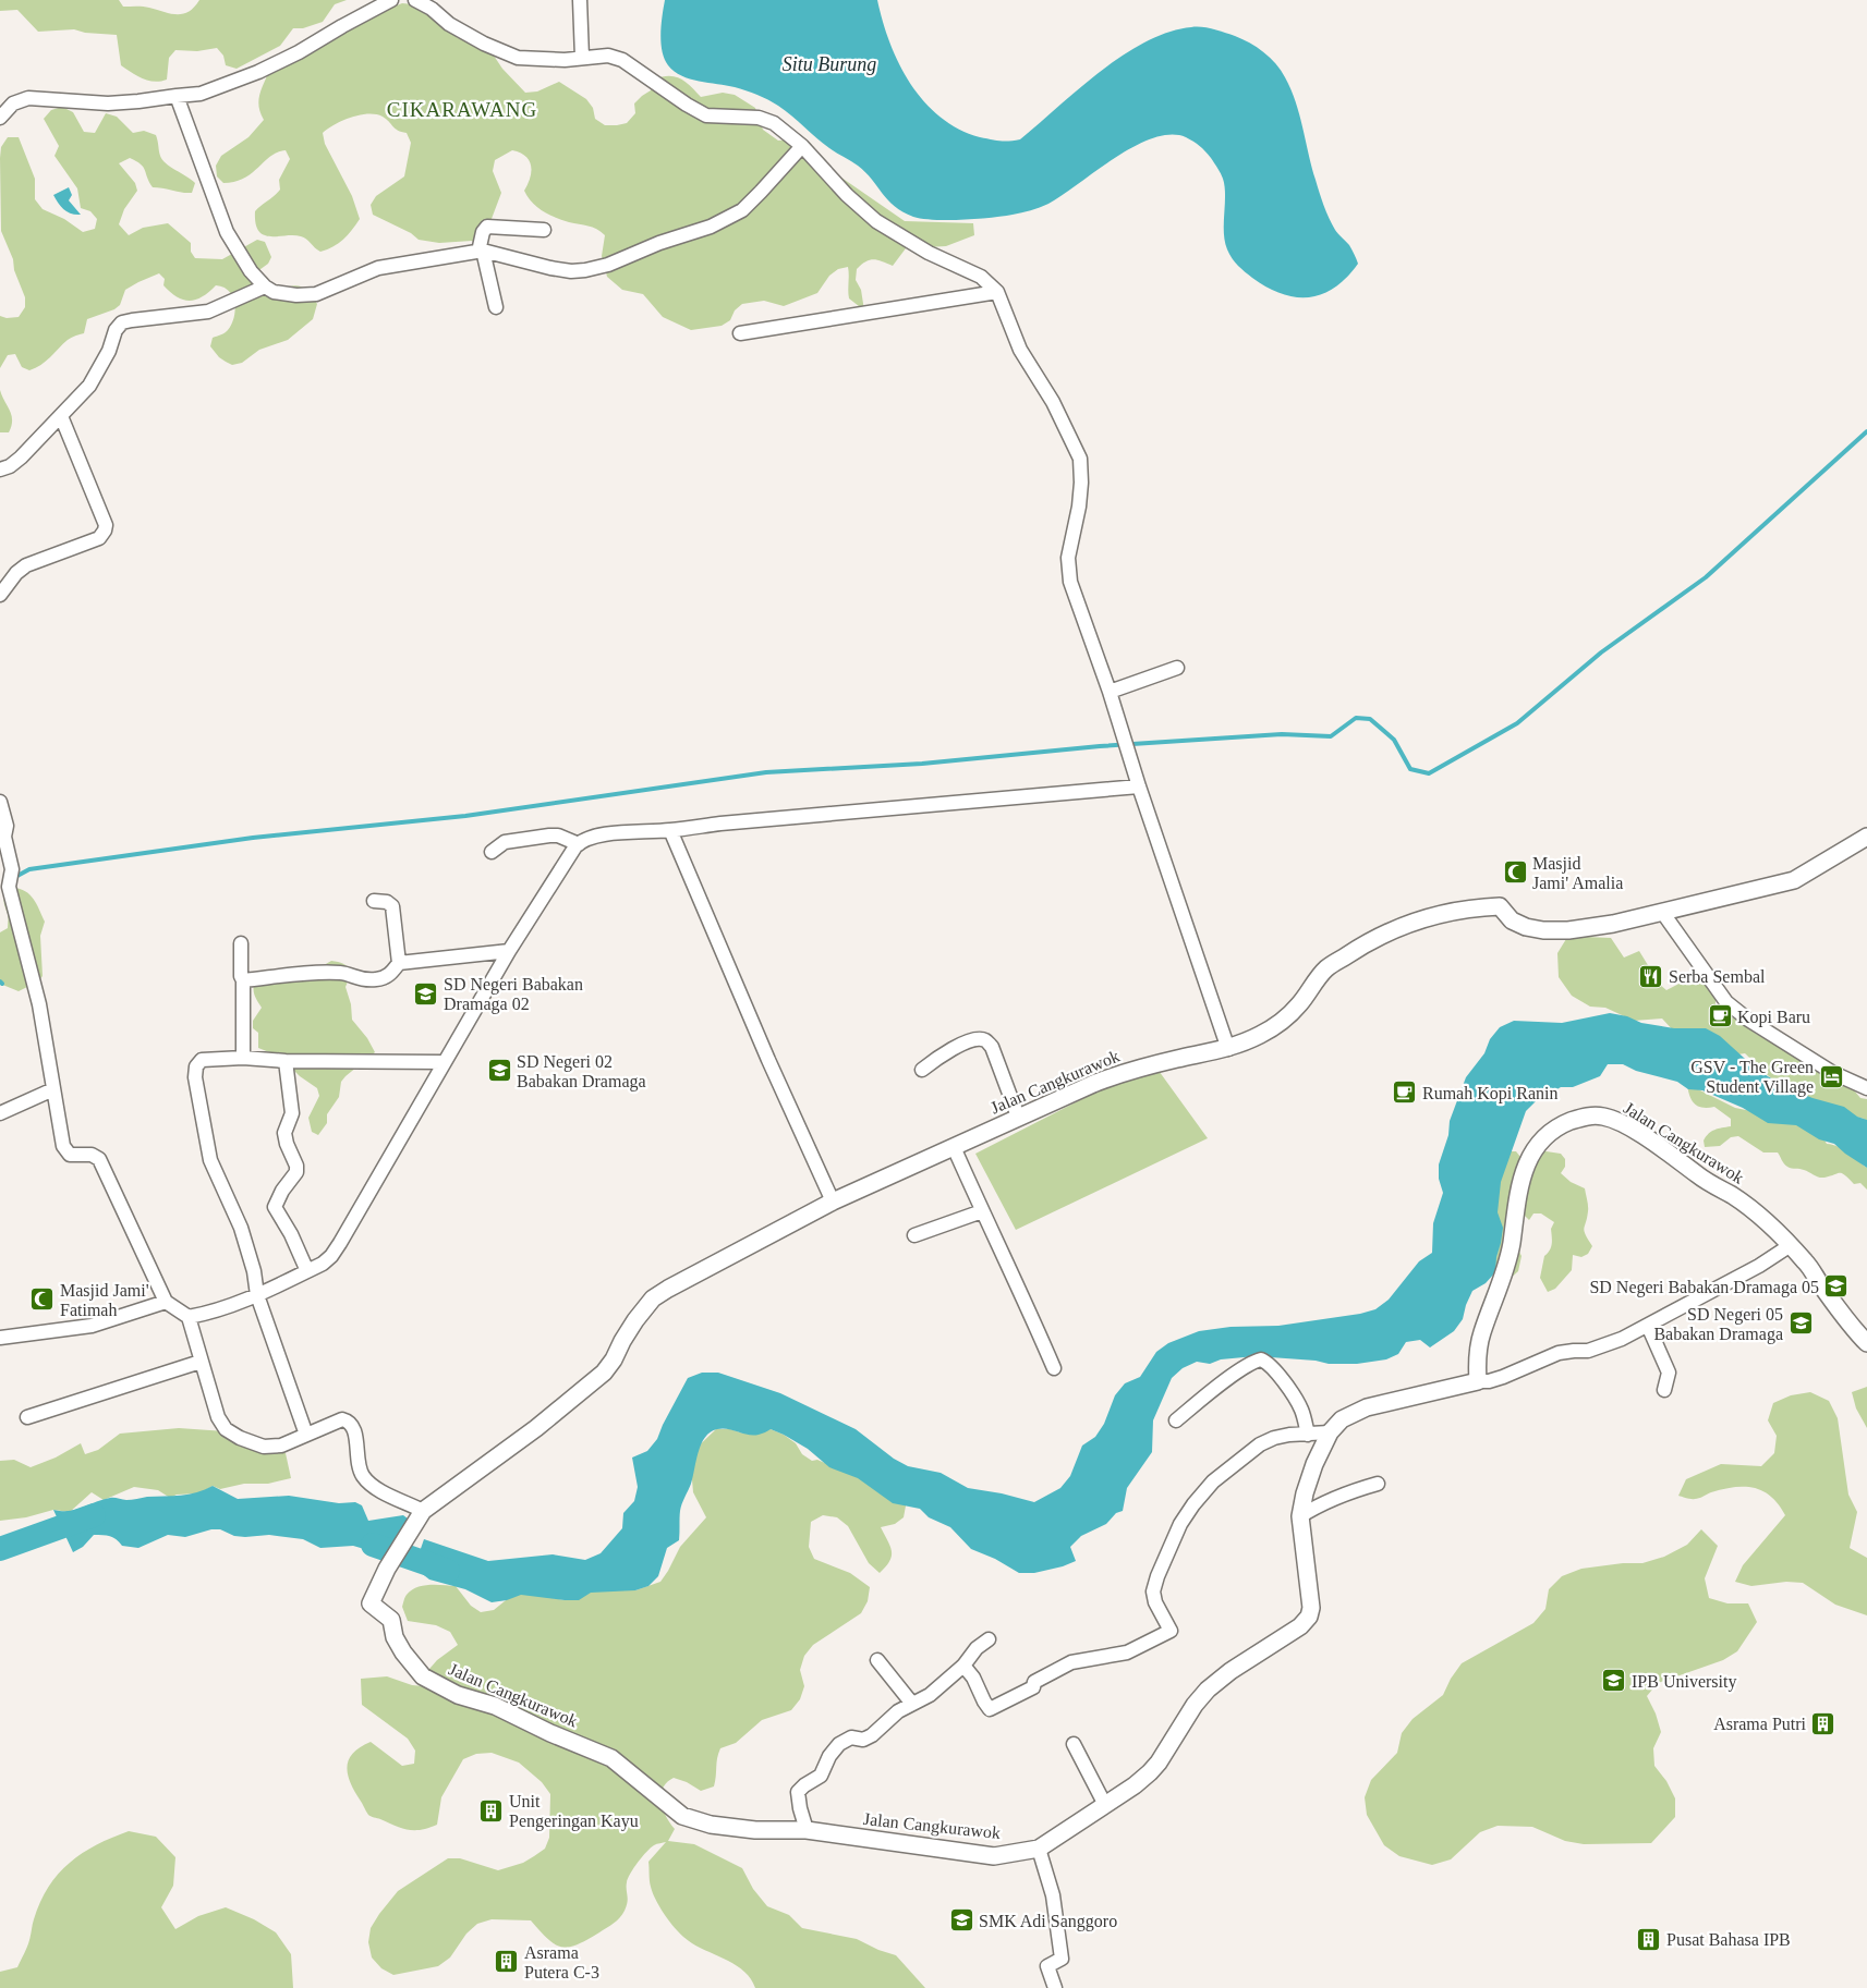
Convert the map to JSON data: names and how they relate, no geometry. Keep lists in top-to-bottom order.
{
  "streets": {
    "street": ["Jalan Cangkurawok"]
  },
  "districts": ["CIKARAWANG"],
  "water": ["Situ Burung"],
  "places": {
    "mosque": ["Masjid Jami' Amalia", "Masjid Jami' Fatimah"],
    "restaurant": ["Serba Sembal"],
    "school or university": [
      "SD Negeri Babakan Dramaga 02",
      "SD Negeri 02 Babakan Dramaga",
      "SD Negeri Babakan Dramaga 05",
      "SD Negeri 05 Babakan Dramaga",
      "IPB University",
      "SMK Adi Sanggoro"
    ],
    "cafe": ["Kopi Baru", "Rumah Kopi Ranin"],
    "hotel": ["GSV - The Green Student Village"],
    "building": [
      "Asrama Putri",
      "Unit Pengeringan Kayu",
      "Pusat Bahasa IPB",
      "Asrama Putera C-3"
    ]
  }
}
